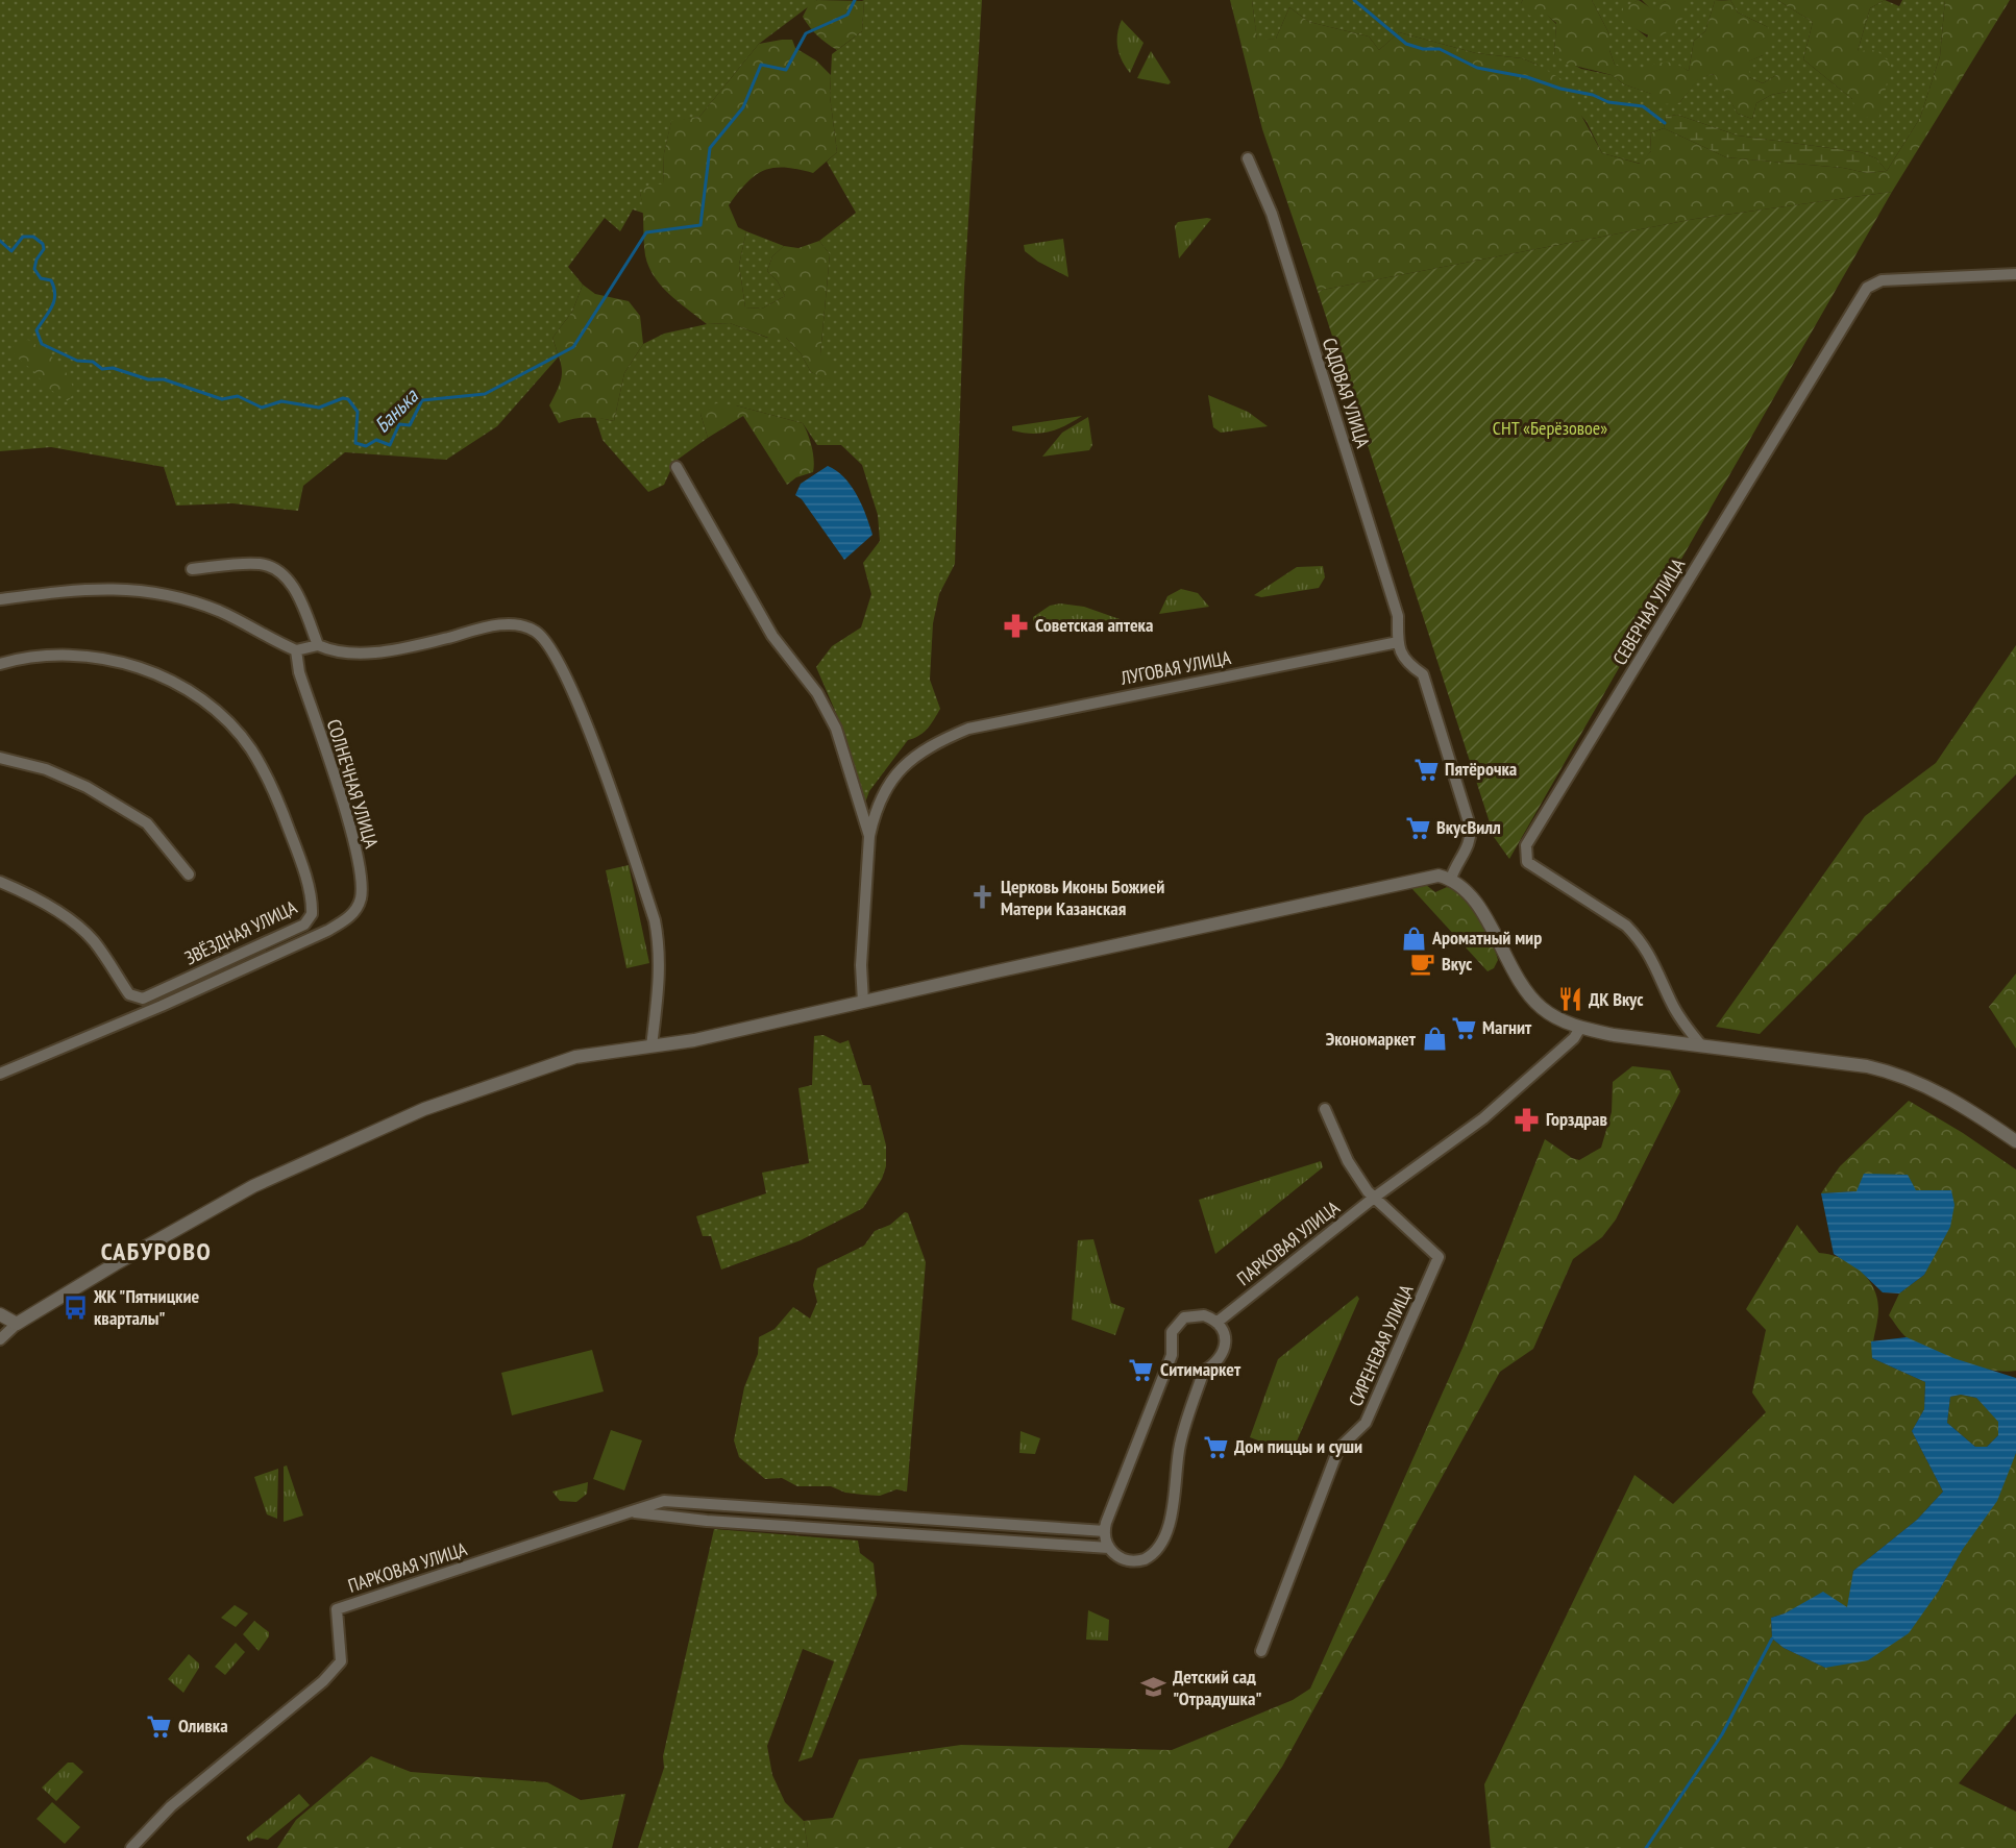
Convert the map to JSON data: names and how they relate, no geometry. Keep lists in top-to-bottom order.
{
  "streets": {
    "street": [
      "САДОВАЯ УЛИЦА",
      "СЕВЕРНАЯ УЛИЦА",
      "ЛУГОВАЯ УЛИЦА",
      "СОЛНЕЧНАЯ УЛИЦА",
      "ЗВЁЗДНАЯ УЛИЦА",
      "ПАРКОВАЯ УЛИЦА",
      "СИРЕНЕВАЯ УЛИЦА"
    ]
  },
  "crossings": [
    ["САДОВАЯ УЛИЦА", "ЛУГОВАЯ УЛИЦА"],
    ["ПАРКОВАЯ УЛИЦА", "СИРЕНЕВАЯ УЛИЦА"]
  ],
  "districts": ["САБУРОВО"],
  "water": ["Банька"],
  "parks": ["СНТ «Берёзовое»"],
  "places": {
    "pharmacy": ["Советская аптека", "Горздрав"],
    "supermarket": [
      "Пятёрочка",
      "ВкусВилл",
      "Магнит",
      "Ситимаркет",
      "Дом пиццы и суши",
      "Оливка"
    ],
    "church": ["Церковь Иконы Божией Матери Казанская"],
    "shop": ["Ароматный мир", "Экономаркет"],
    "cafe": ["Вкус"],
    "restaurant": ["ДК Вкус"],
    "bus stop": ["ЖК \"Пятницкие кварталы\""],
    "school or university": ["Детский сад \"Отрадушка\""]
  }
}
